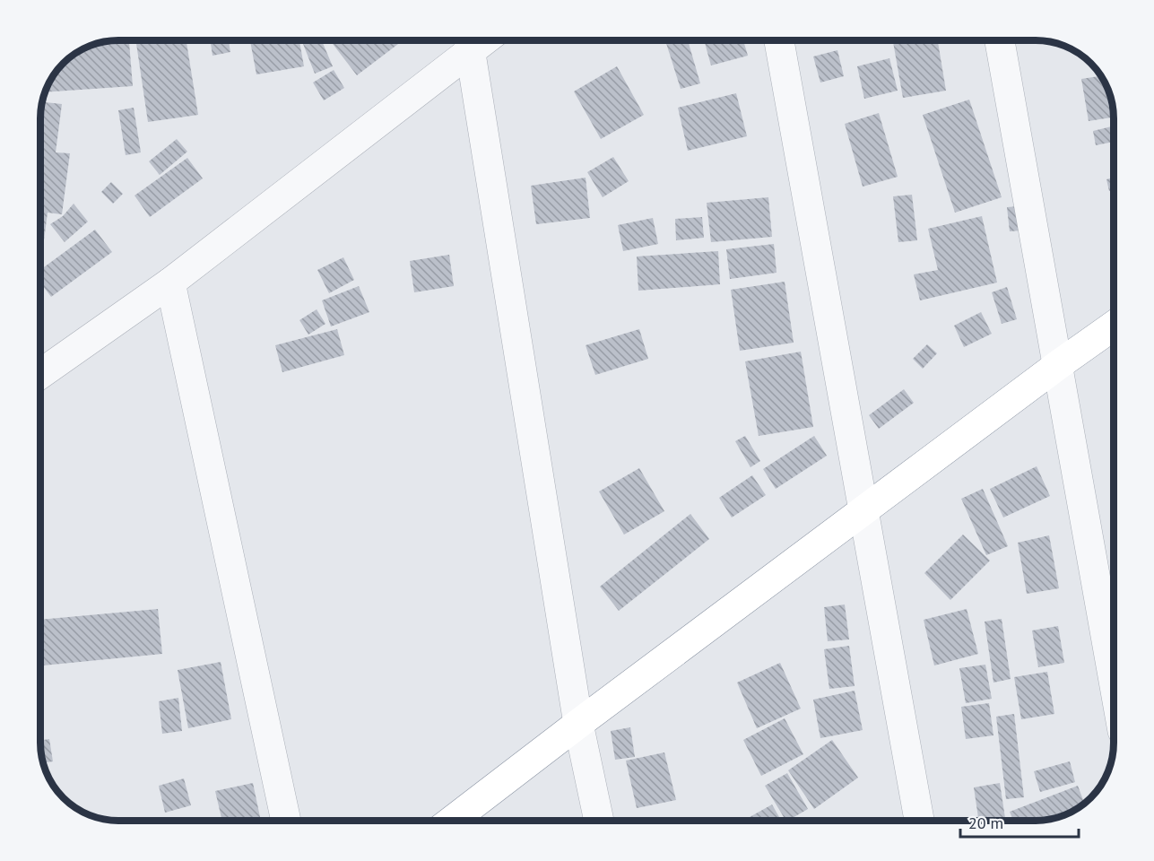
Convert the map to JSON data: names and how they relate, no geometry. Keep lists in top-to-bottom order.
{
  "scale_bar": "20 m"
}
